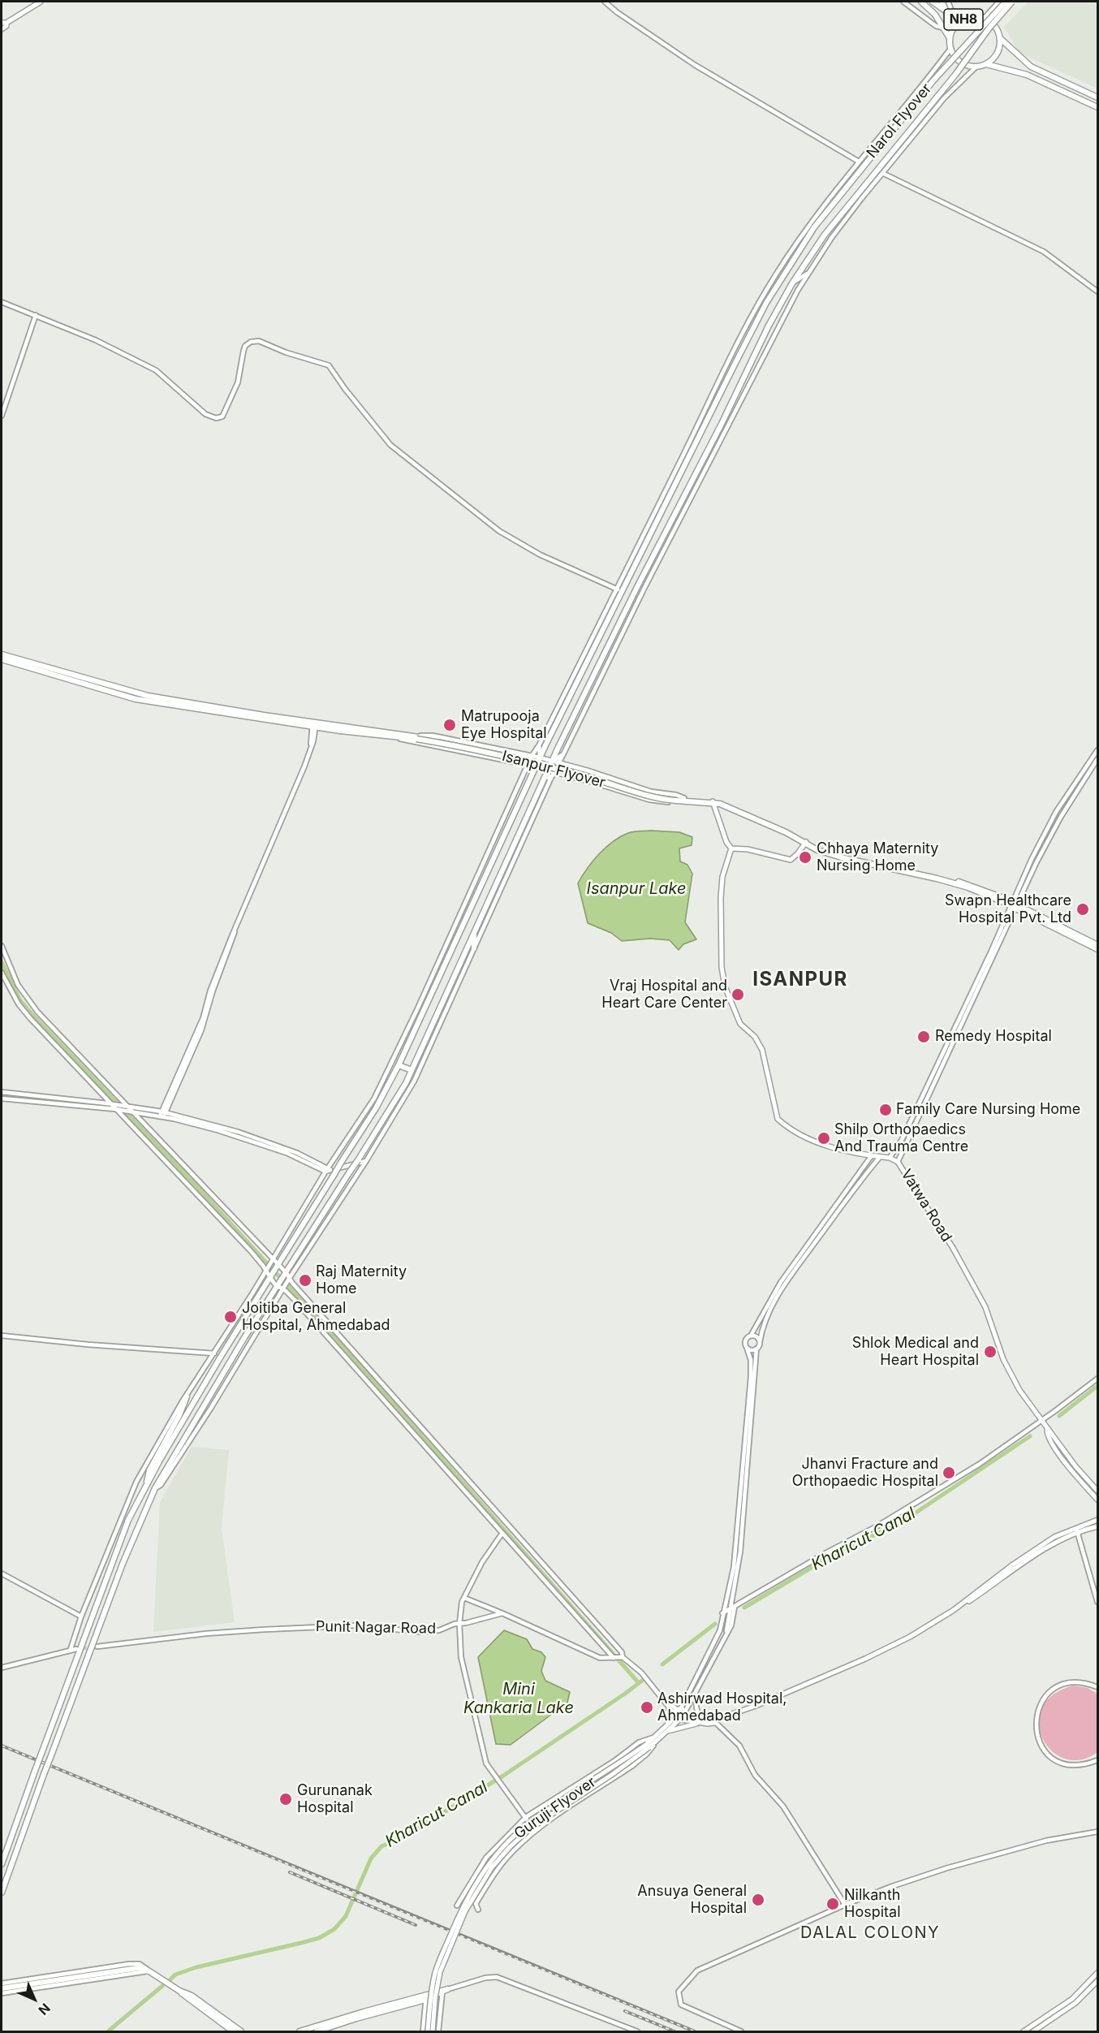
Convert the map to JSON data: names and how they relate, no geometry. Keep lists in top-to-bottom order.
{
  "streets": {
    "main road": [
      "NH8",
      "Narol Flyover",
      "Isanpur Flyover",
      "Vatwa Road",
      "Guruji Flyover"
    ],
    "street": ["Punit Nagar Road"]
  },
  "districts": ["ISANPUR", "DALAL COLONY"],
  "water": ["Isanpur Lake", "Kharicut Canal", "Mini Kankaria Lake"],
  "places": [
    "Matrupooja Eye Hospital",
    "Chhaya Maternity Nursing Home",
    "Swapn Healthcare Hospital Pvt. Ltd",
    "Vraj Hospital and Heart Care Center",
    "Remedy Hospital",
    "Family Care Nursing Home",
    "Shilp Orthopaedics And Trauma Centre",
    "Raj Maternity Home",
    "Joitiba General Hospital, Ahmedabad",
    "Shlok Medical and Heart Hospital",
    "Jhanvi Fracture and Orthopaedic Hospital",
    "Ashirwad Hospital, Ahmedabad",
    "Gurunanak Hospital",
    "Ansuya General Hospital",
    "Nilkanth Hospital"
  ],
  "north": "bottom right"
}
